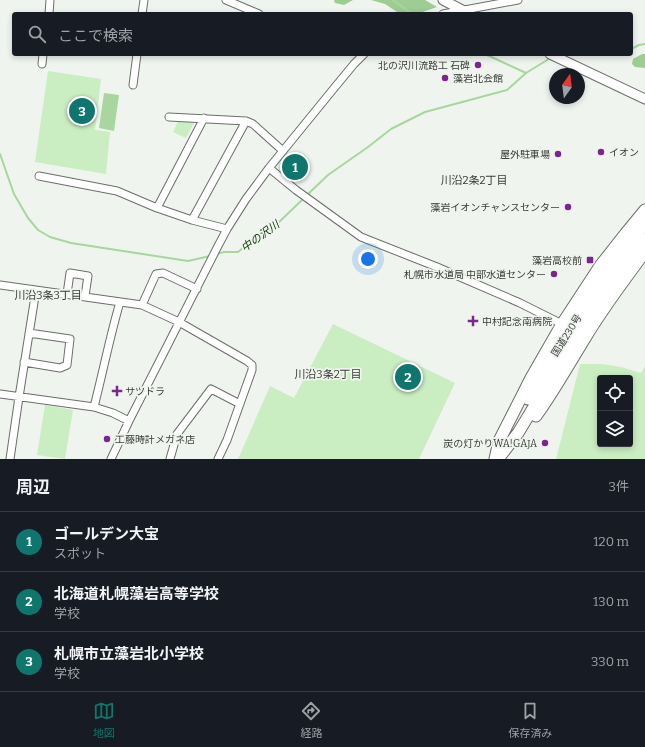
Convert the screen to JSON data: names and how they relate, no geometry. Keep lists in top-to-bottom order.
{
  "streets": {
    "highway": ["国道230号"]
  },
  "districts": ["川沿2条2丁目", "川沿3条3丁目", "川沿3条2丁目"],
  "water": ["中の沢川"],
  "places": {
    "other": [
      "北の沢川流路工 石碑",
      "藻岩北会館",
      "イオン",
      "屋外駐車場",
      "藻岩イオンチャンスセンター",
      "札幌市水道局 中部水道センター",
      "工藤時計メガネ店",
      "炭の灯かりWA!GAJA"
    ],
    "transit": ["藻岩高校前"],
    "health": ["中村記念南病院", "サツドラ"]
  },
  "north": "top",
  "page": {
    "search": "ここで検索",
    "pins": ["3", "1", "2"],
    "heading": ["周辺", "3件"],
    "list": [
      {
        "mark": "1",
        "name": "ゴールデン大宝",
        "note": "スポット",
        "value": "120 m"
      },
      {
        "mark": "2",
        "name": "北海道札幌藻岩高等学校",
        "note": "学校",
        "value": "130 m"
      },
      {
        "mark": "3",
        "name": "札幌市立藻岩北小学校",
        "note": "学校",
        "value": "330 m"
      }
    ],
    "nav": ["地図", "経路", "保存済み"]
  }
}
